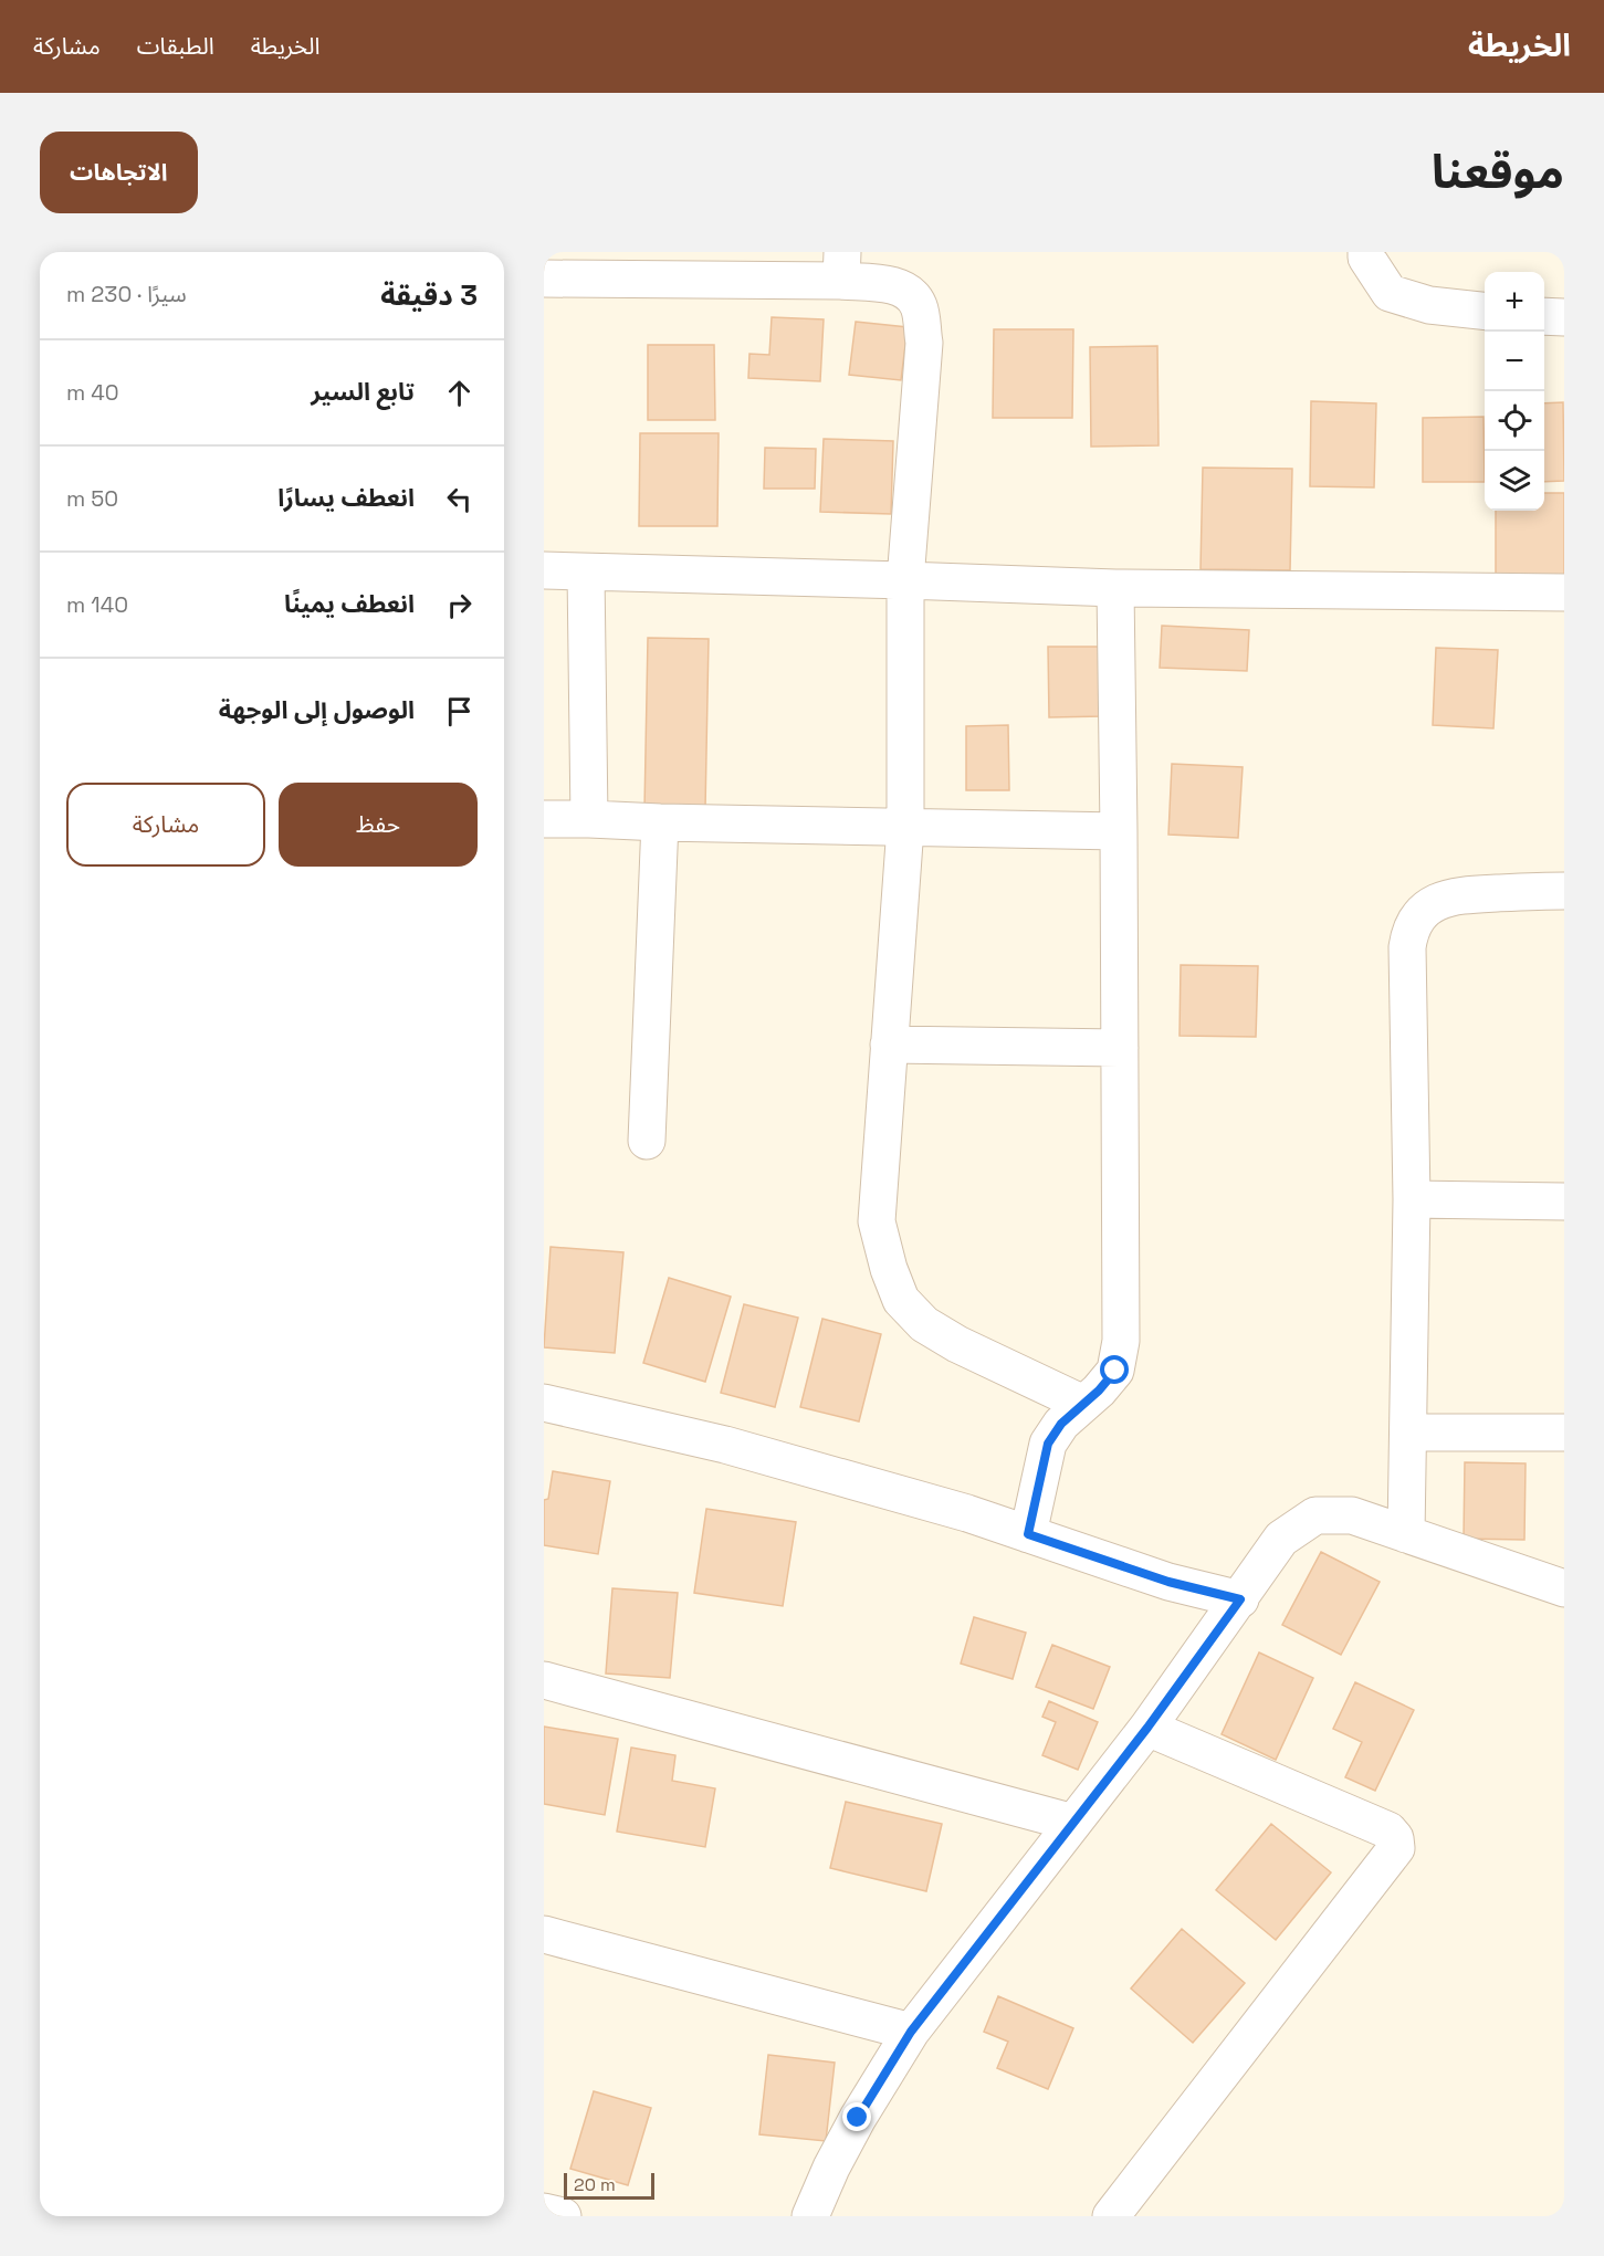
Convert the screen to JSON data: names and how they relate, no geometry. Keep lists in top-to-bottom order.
{
  "scale_bar": "20 m",
  "page": {
    "header": "الخريطة",
    "nav": ["الخريطة", "الطبقات", "مشاركة"],
    "title": "موقعنا",
    "buttons": [
      "الاتجاهات",
      ["حفظ", "مشاركة"]
    ],
    "heading": ["3 دقيقة", "سيرًا · 230 m"],
    "map_buttons": ["+", "−"],
    "list": [
      ["تابع السير", "40 m"],
      ["انعطف يسارًا", "50 m"],
      ["انعطف يمينًا", "140 m"],
      "الوصول إلى الوجهة"
    ],
    "scale": "20 m"
  }
}
